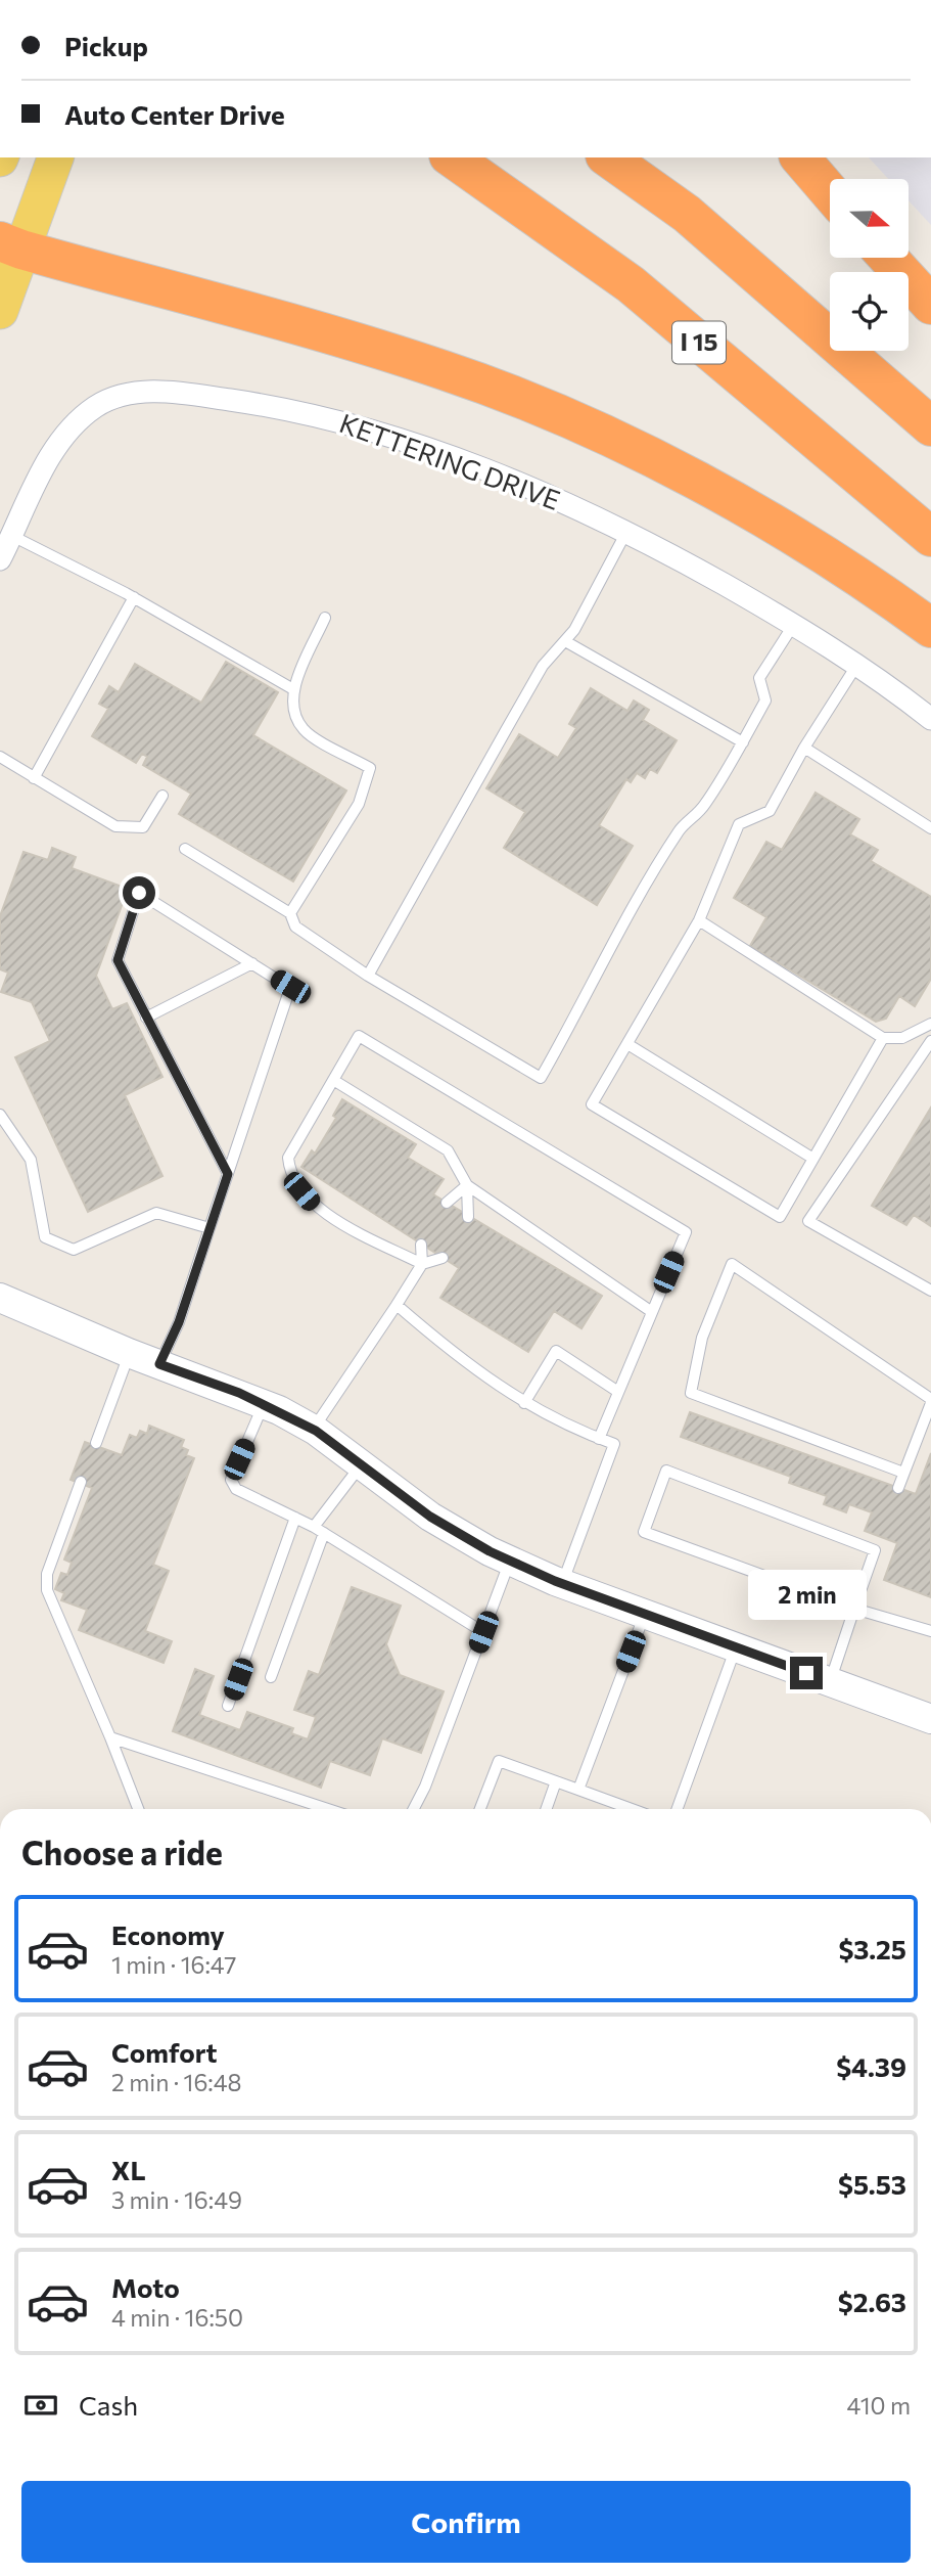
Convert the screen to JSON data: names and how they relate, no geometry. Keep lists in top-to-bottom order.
{
  "streets": {
    "highway": ["I 15"],
    "street": ["KETTERING DRIVE"]
  },
  "north": "right",
  "page": {
    "banner": ["Pickup", "Auto Center Drive"],
    "bubble": "2 min",
    "heading": "Choose a ride",
    "list": [
      {
        "name": "Economy",
        "note": "1 min · 16:47",
        "value": "$3.25"
      },
      {
        "name": "Comfort",
        "note": "2 min · 16:48",
        "value": "$4.39"
      },
      {
        "name": "XL",
        "note": "3 min · 16:49",
        "value": "$5.53"
      },
      {
        "name": "Moto",
        "note": "4 min · 16:50",
        "value": "$2.63"
      }
    ],
    "pay": ["Cash", "410 m"],
    "buttons": "Confirm"
  }
}
